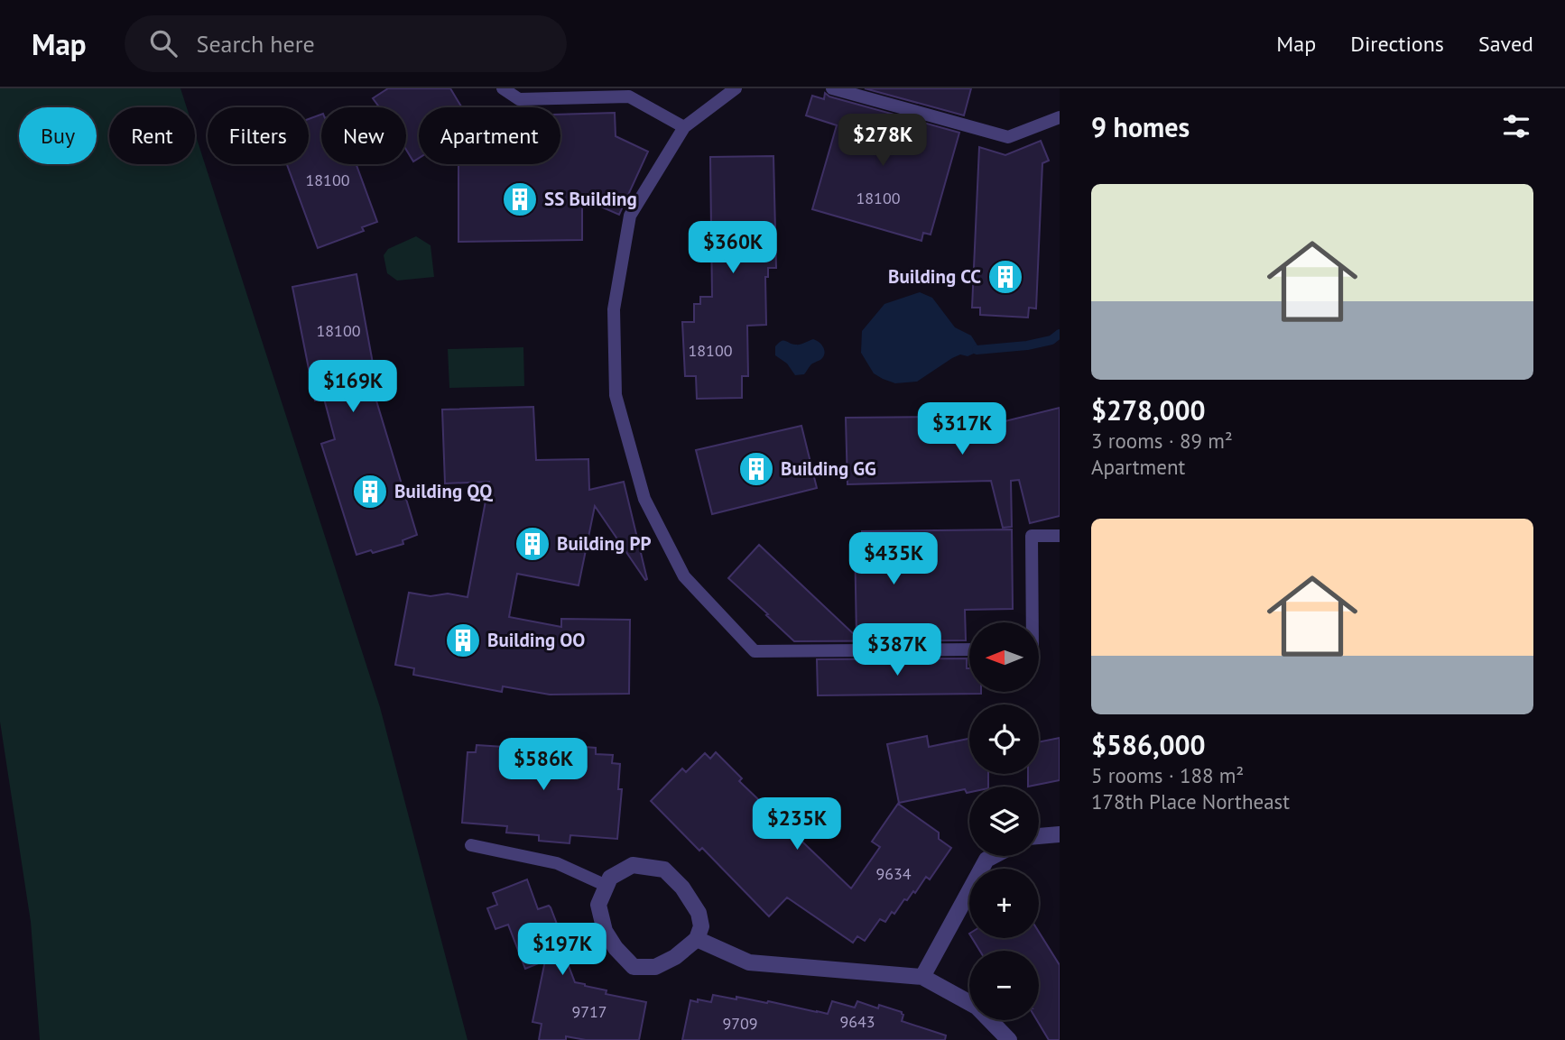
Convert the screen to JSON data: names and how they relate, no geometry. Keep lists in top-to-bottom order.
{
  "places": {
    "building": [
      "SS Building",
      "Building CC",
      "Building GG",
      "Building QQ",
      "Building PP",
      "Building OO"
    ]
  },
  "house_numbers": [
    "18100",
    "18100",
    "18100",
    "18100",
    "9634",
    "9717",
    "9643",
    "9709"
  ],
  "north": "left",
  "page": {
    "header": "Map",
    "search": "Search here",
    "nav": ["Map", "Directions", "Saved"],
    "heading": "9 homes",
    "chip": [
      "Buy",
      "Rent",
      "Filters",
      "New",
      "Apartment"
    ],
    "price": [
      "$278K",
      "$360K",
      "$169K",
      "$317K",
      "$435K",
      "$387K",
      "$586K",
      "$235K",
      "$197K"
    ],
    "list": [
      {
        "name": "$278,000",
        "note": "3 rooms · 89 m² · Apartment"
      },
      {
        "name": "$586,000",
        "note": "5 rooms · 188 m² · 178th Place Northeast"
      }
    ],
    "map_buttons": ["+", "−"]
  }
}
